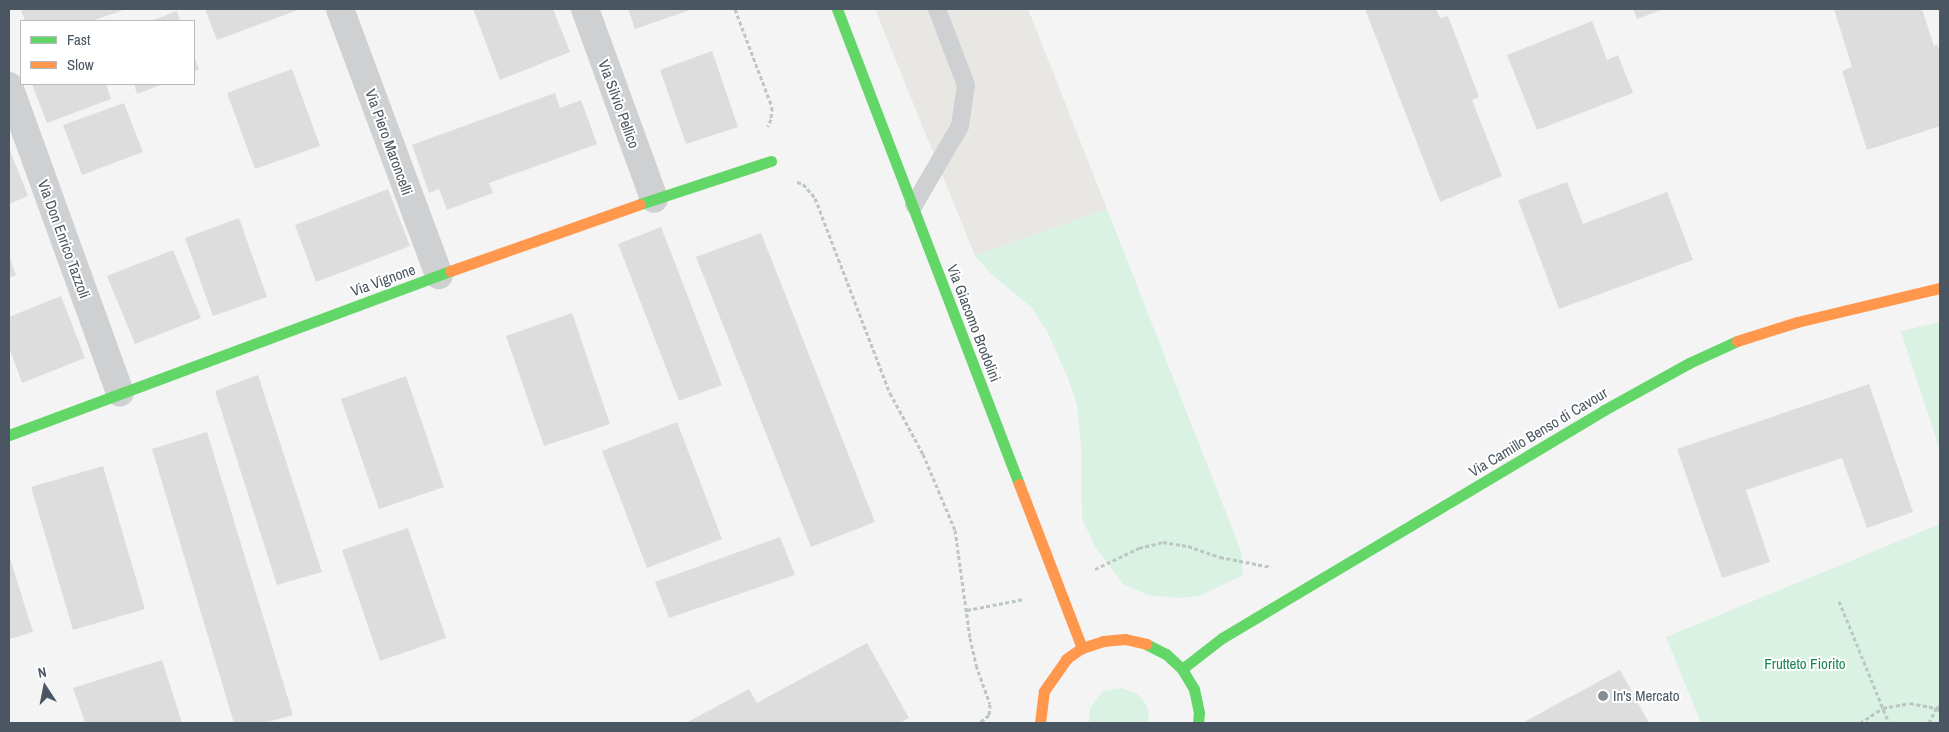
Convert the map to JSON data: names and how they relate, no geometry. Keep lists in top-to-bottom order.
{
  "streets": {
    "street": [
      "Via Silvio Pellico",
      "Via Piero Maroncelli",
      "Via Don Enrico Tazzoli",
      "Via Vignone",
      "Via Giacomo Brodolini",
      "Via Camillo Benso di Cavour"
    ]
  },
  "crossings": [
    ["Via Silvio Pellico", "Via Vignone"],
    ["Via Piero Maroncelli", "Via Vignone"],
    ["Via Don Enrico Tazzoli", "Via Vignone"]
  ],
  "parks": ["Frutteto Fiorito"],
  "places": ["In's Mercato"],
  "legend": ["Fast", "Slow"],
  "north": "top"
}
